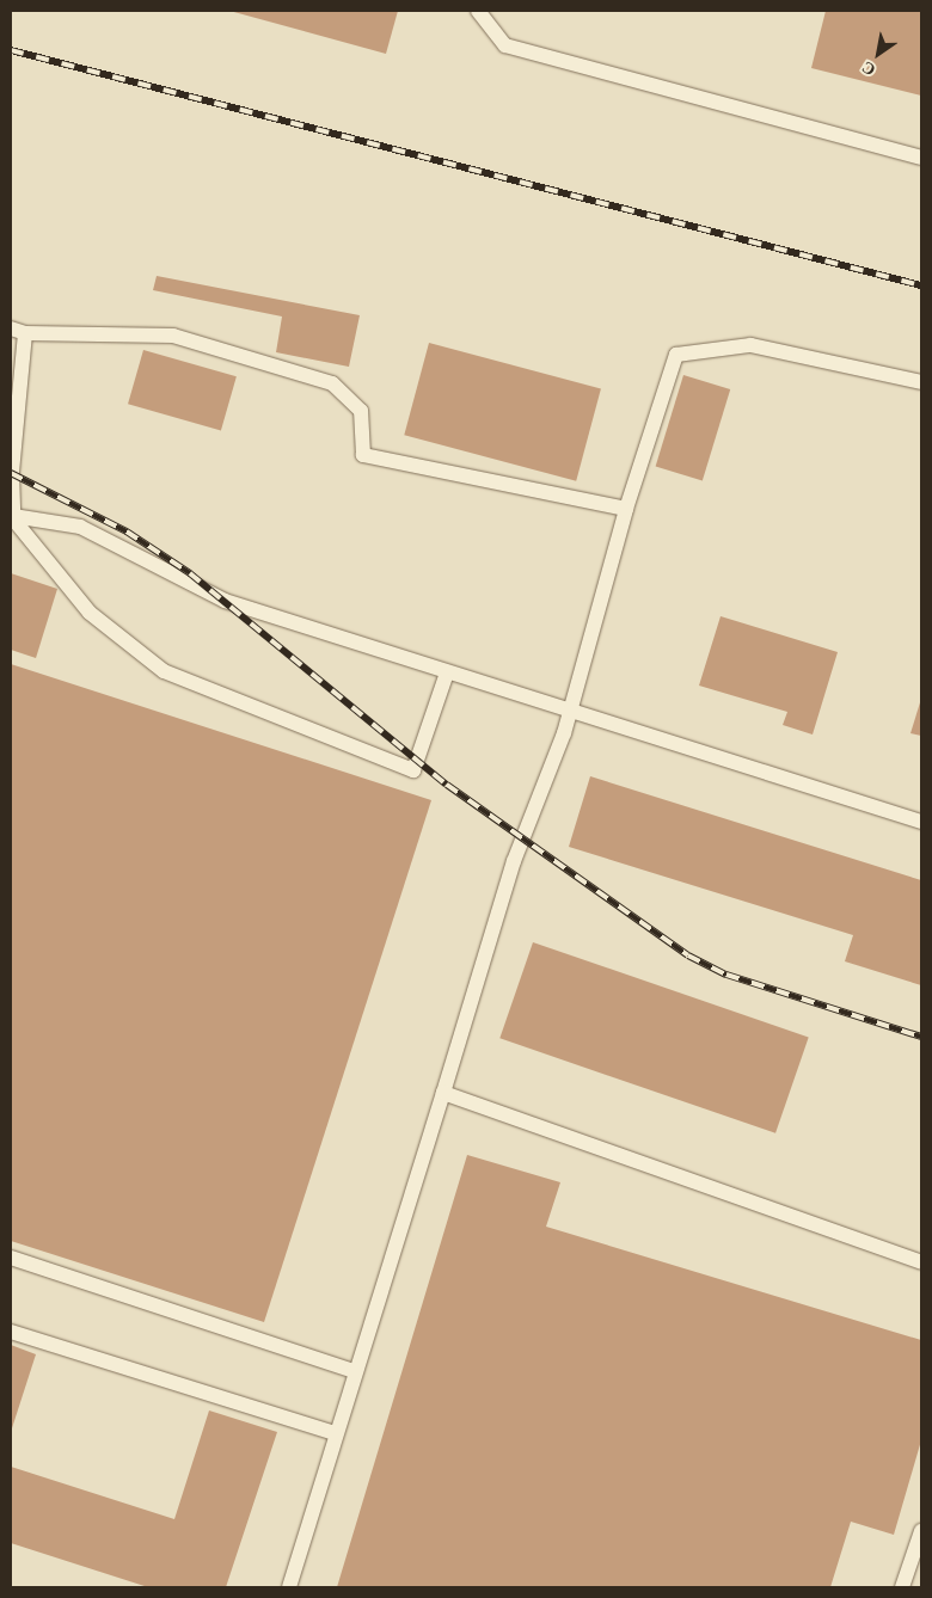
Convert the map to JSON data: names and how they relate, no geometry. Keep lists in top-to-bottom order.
{
  "north": "bottom left"
}
